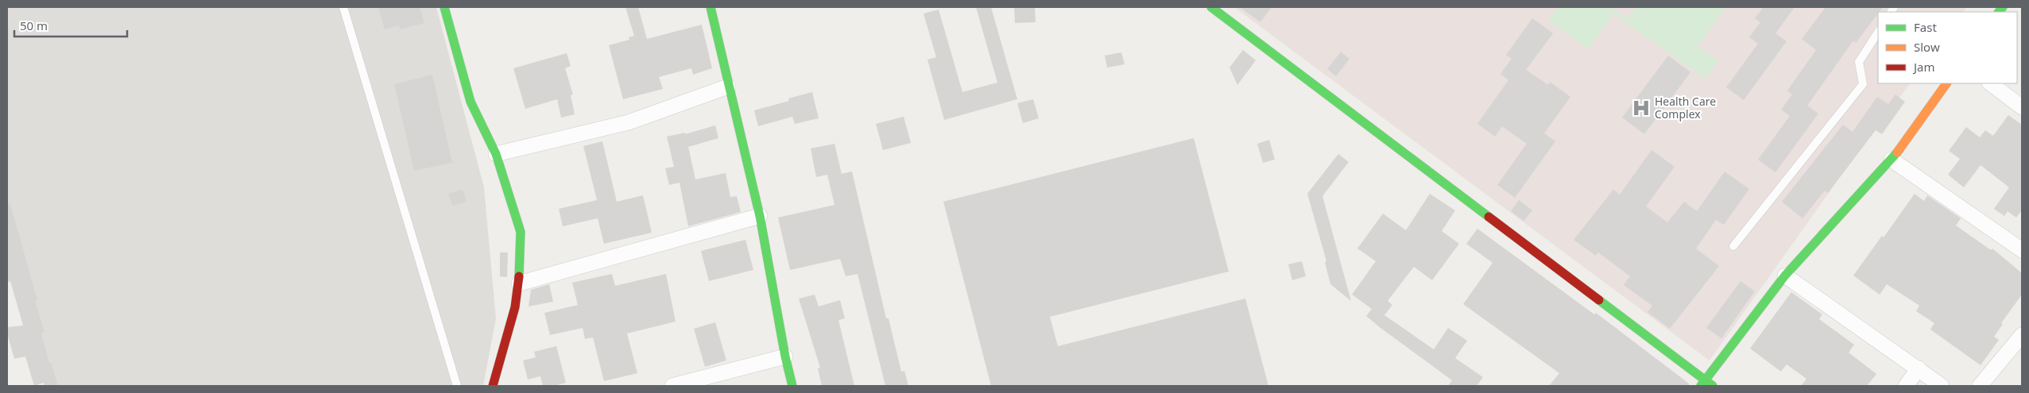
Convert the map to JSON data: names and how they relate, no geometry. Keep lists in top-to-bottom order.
{
  "places": {
    "hospital": ["Health Care Complex"]
  },
  "legend": ["Fast", "Slow", "Jam"],
  "scale_bar": "50 m"
}
